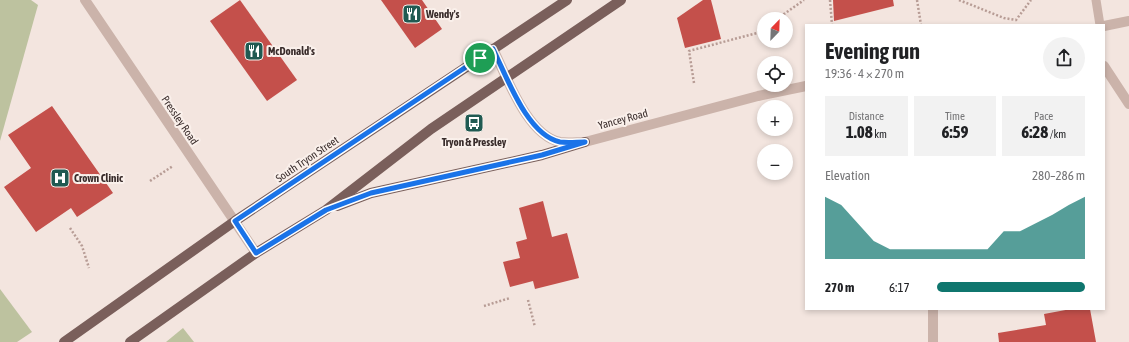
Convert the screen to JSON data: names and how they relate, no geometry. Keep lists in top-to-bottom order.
{
  "streets": {
    "main road": ["South Tryon Street"],
    "street": ["Yancey Road", "Pressley Road"]
  },
  "crossings": [
    ["Yancey Road", "South Tryon Street"],
    ["Pressley Road", "South Tryon Street"]
  ],
  "places": {
    "restaurant": ["Wendy's", "McDonald's"],
    "bus stop": ["Tryon & Pressley"],
    "hospital": ["Crown Clinic"]
  },
  "north": "top right",
  "page": {
    "map_buttons": ["+", "−"],
    "heading": ["Evening run", "19:36 · 4 × 270 m"],
    "stats": [
      ["Distance", "1.08 km"],
      ["Time", "6:59"],
      ["Pace", "6:28 /km"]
    ],
    "chart": ["Elevation", "280–286 m"],
    "list": [
      {
        "name": "270 m",
        "note": "6:17"
      }
    ]
  }
}
